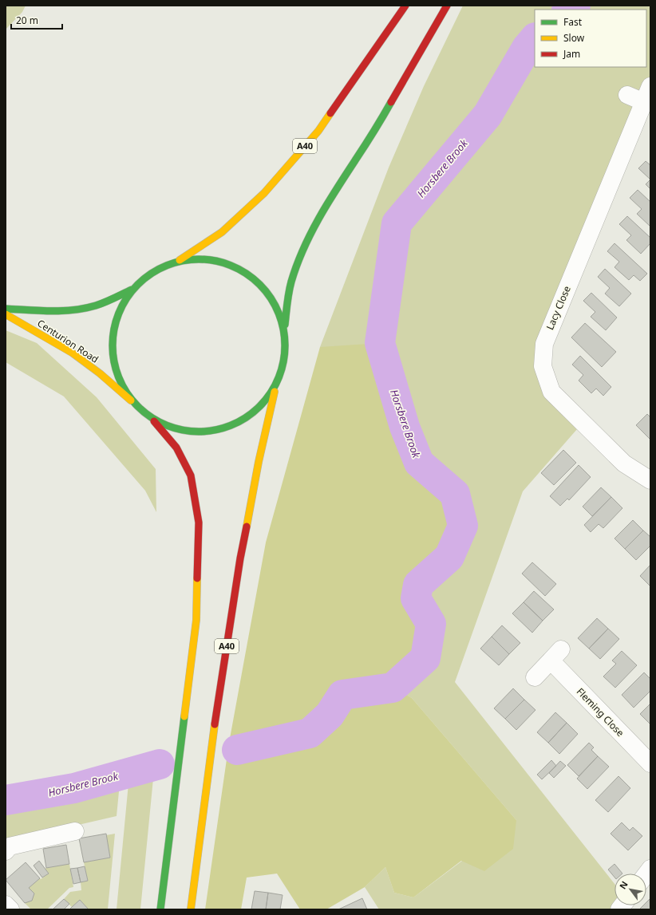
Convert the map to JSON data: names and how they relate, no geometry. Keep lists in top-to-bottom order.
{
  "streets": {
    "main road": ["A40", "Centurion Road"],
    "street": ["Lacy Close", "Fleming Close"]
  },
  "water": ["Horsbere Brook"],
  "legend": ["Fast", "Slow", "Jam"],
  "scale_bar": "20 m",
  "north": "top left"
}
